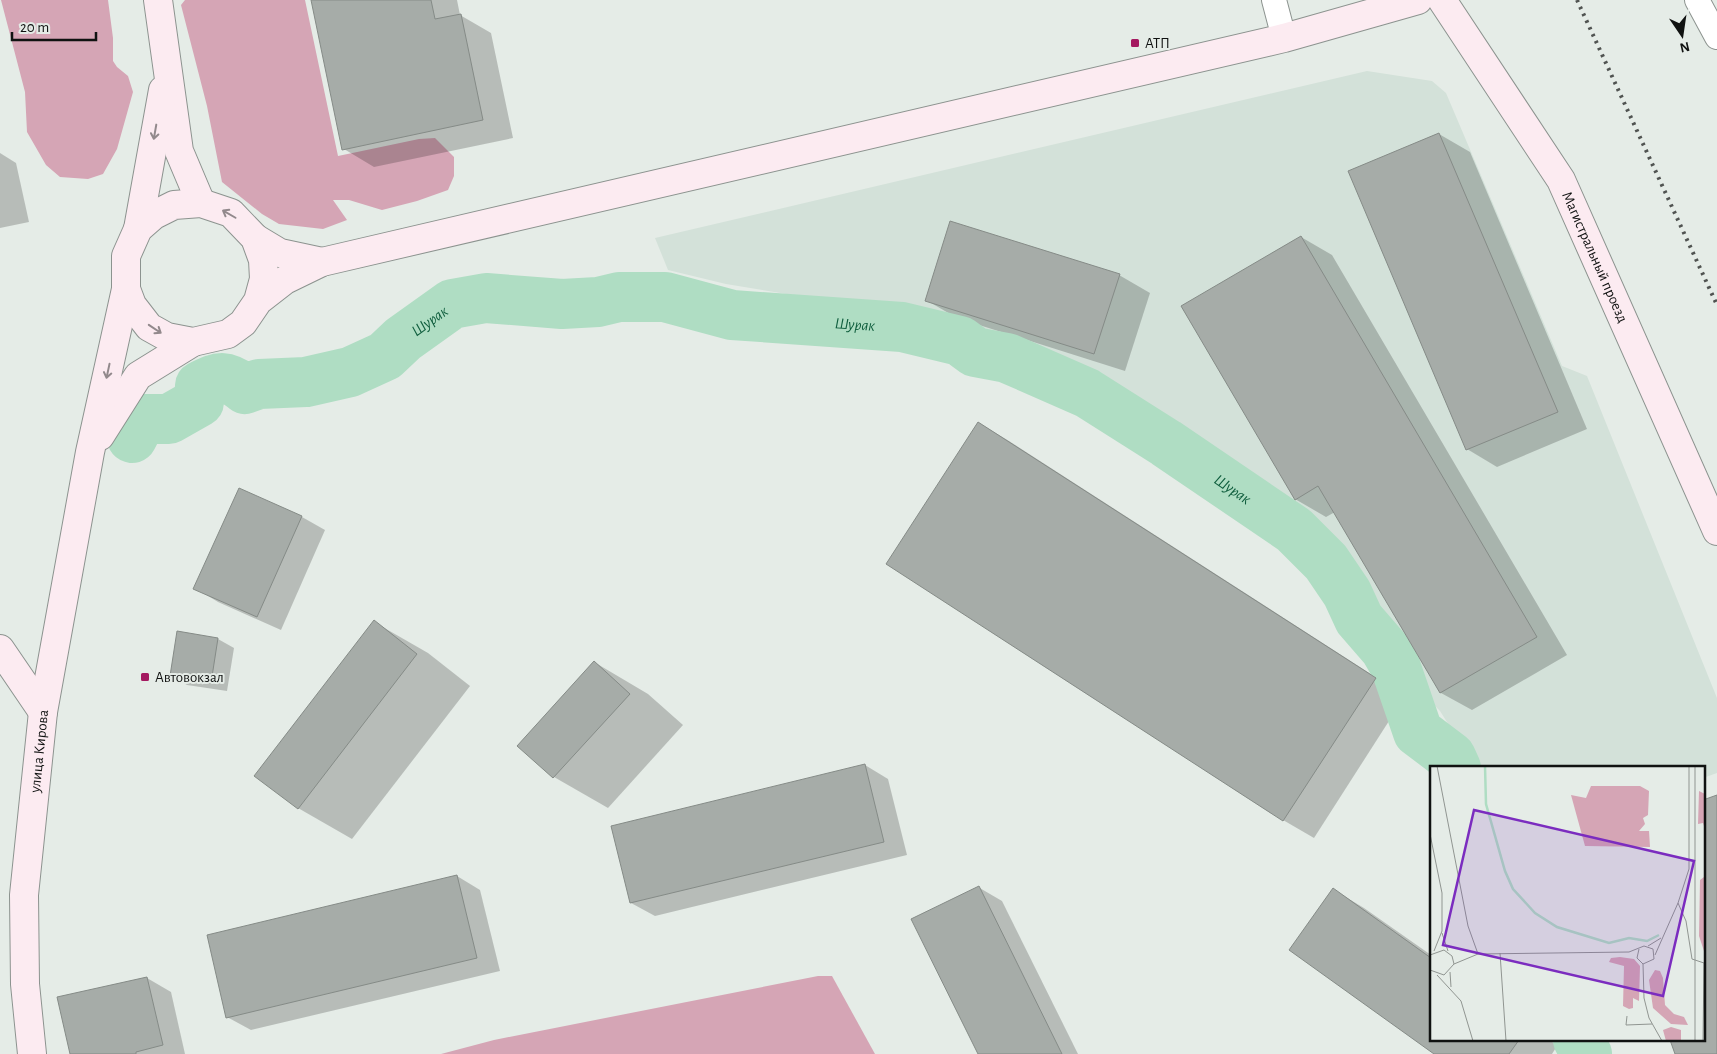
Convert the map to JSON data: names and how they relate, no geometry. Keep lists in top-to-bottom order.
{
  "streets": {
    "main road": ["Магистральный проезд", "улица Кирова"]
  },
  "water": ["Шурак"],
  "places": {
    "transit": ["АТП", "Автовокзал"]
  },
  "scale_bar": "20 m",
  "north": "bottom"
}
